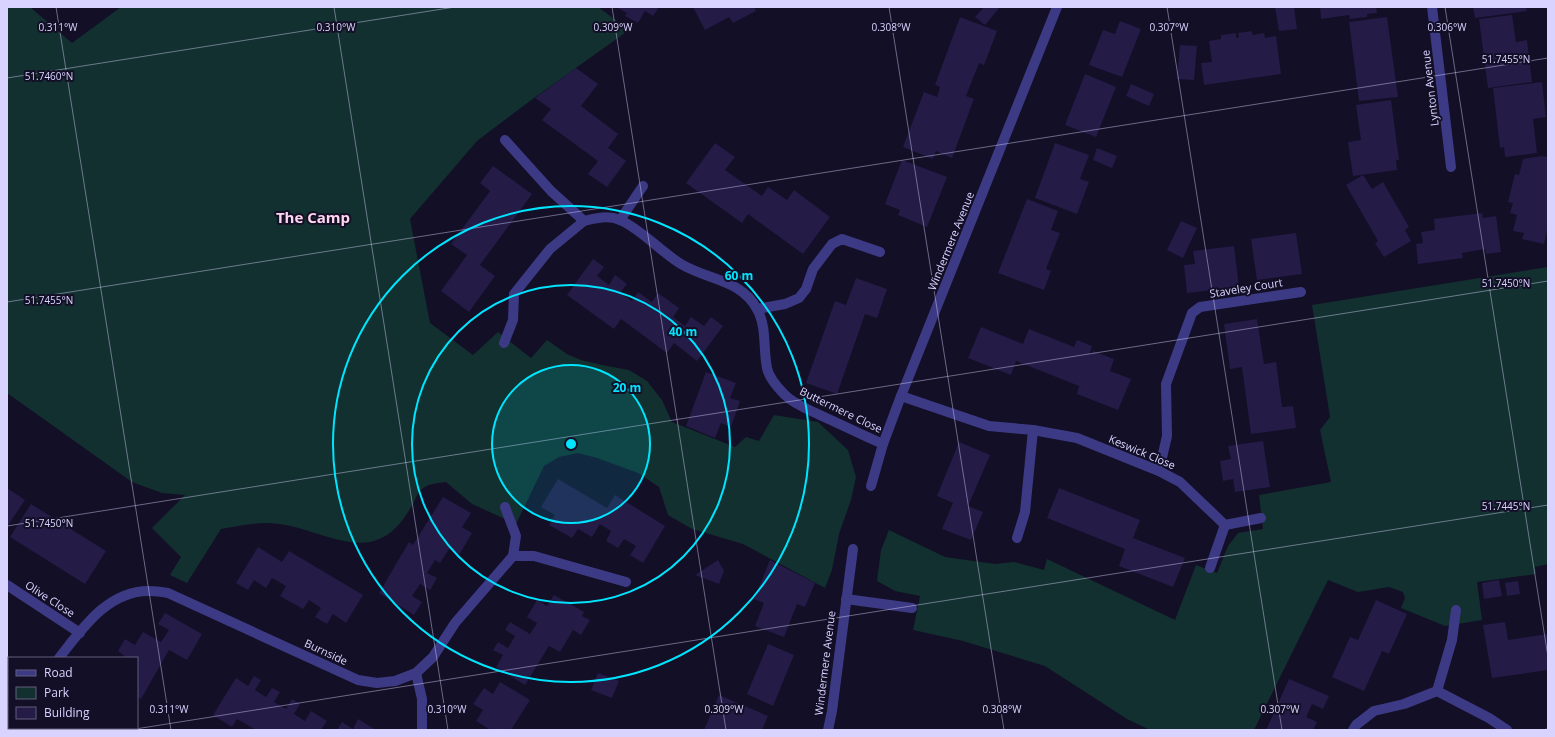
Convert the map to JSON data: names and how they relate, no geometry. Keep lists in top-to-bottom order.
{
  "streets": {
    "street": [
      "Lynton Avenue",
      "Windermere Avenue",
      "Staveley Court",
      "Buttermere Close",
      "Keswick Close",
      "Olive Close",
      "Burnside"
    ]
  },
  "crossings": [
    ["Windermere Avenue", "Buttermere Close"],
    ["Windermere Avenue", "Keswick Close"],
    ["Staveley Court", "Keswick Close"],
    ["Olive Close", "Burnside"]
  ],
  "districts": ["The Camp"],
  "legend": ["Road", "Park", "Building"],
  "coordinates": [
    "0.311°W",
    "0.310°W",
    "0.309°W",
    "0.308°W",
    "0.307°W",
    "0.306°W",
    "51.7455°N",
    "51.7460°N",
    "51.7450°N",
    "51.7445°N"
  ],
  "rings": ["60 m", "40 m", "20 m"]
}
